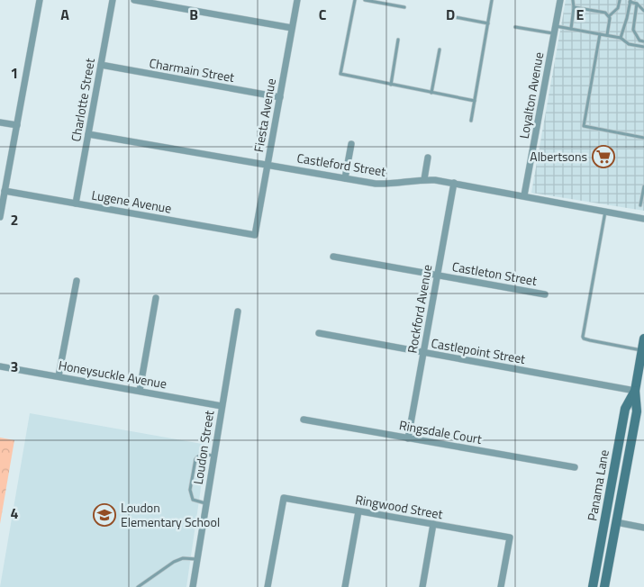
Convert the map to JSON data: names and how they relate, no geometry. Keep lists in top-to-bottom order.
{
  "streets": {
    "main road": ["Panama Lane"],
    "street": [
      "Charmain Street",
      "Loyalton Avenue",
      "Charlotte Street",
      "Fiesta Avenue",
      "Castleford Street",
      "Lugene Avenue",
      "Castleton Street",
      "Rockford Avenue",
      "Castlepoint Street",
      "Honeysuckle Avenue",
      "Ringsdale Court",
      "Loudon Street",
      "Ringwood Street"
    ]
  },
  "crossings": [
    ["Charmain Street", "Charlotte Street"],
    ["Charmain Street", "Fiesta Avenue"],
    ["Loyalton Avenue", "Castleford Street"],
    ["Charlotte Street", "Castleford Street"],
    ["Charlotte Street", "Lugene Avenue"],
    ["Fiesta Avenue", "Castleford Street"],
    ["Fiesta Avenue", "Lugene Avenue"],
    ["Castleford Street", "Rockford Avenue"],
    ["Castleton Street", "Rockford Avenue"],
    ["Rockford Avenue", "Castlepoint Street"],
    ["Rockford Avenue", "Ringsdale Court"],
    ["Castlepoint Street", "Panama Lane"],
    ["Honeysuckle Avenue", "Loudon Street"]
  ],
  "places": {
    "supermarket": ["Albertsons"],
    "school or university": ["Loudon Elementary School"]
  },
  "grid": {
    "columns": [
      "A",
      "B",
      "C",
      "D",
      "E"
    ],
    "rows": [
      "1",
      "2",
      "3",
      "4"
    ]
  }
}
